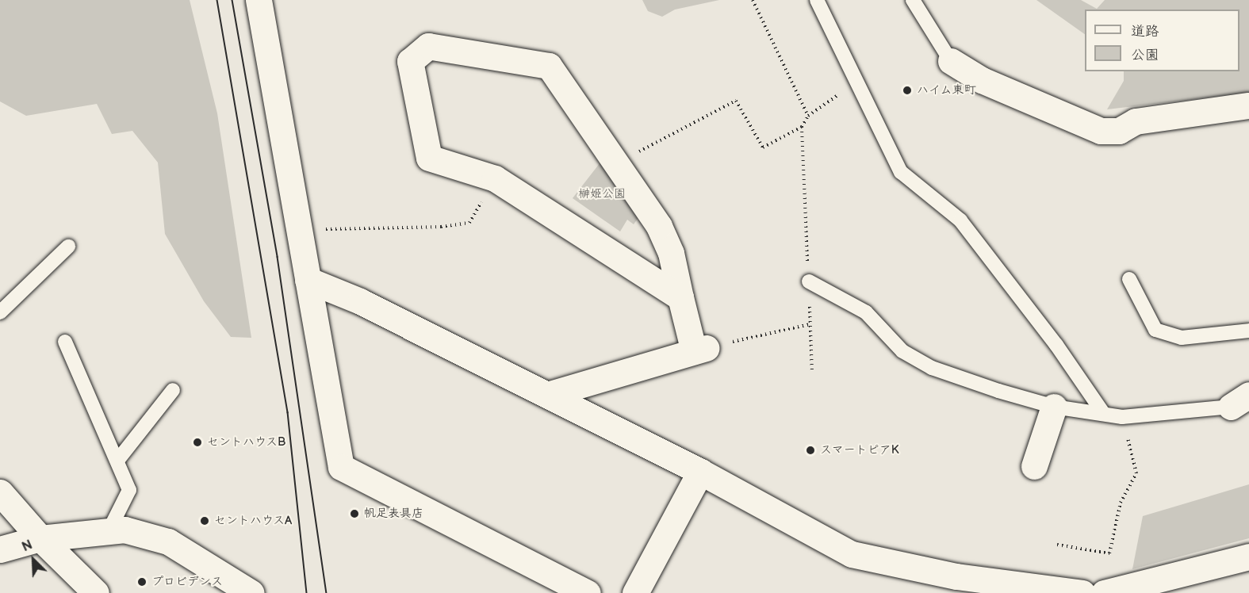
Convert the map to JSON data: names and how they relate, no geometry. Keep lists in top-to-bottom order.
{
  "parks": ["榊姫公園"],
  "places": [
    "ハイム東町",
    "セントハウスB",
    "スマートピアK",
    "帆足表具店",
    "セントハウスA",
    "プロビデンス"
  ],
  "legend": ["道路", "公園"],
  "north": "top left"
}
